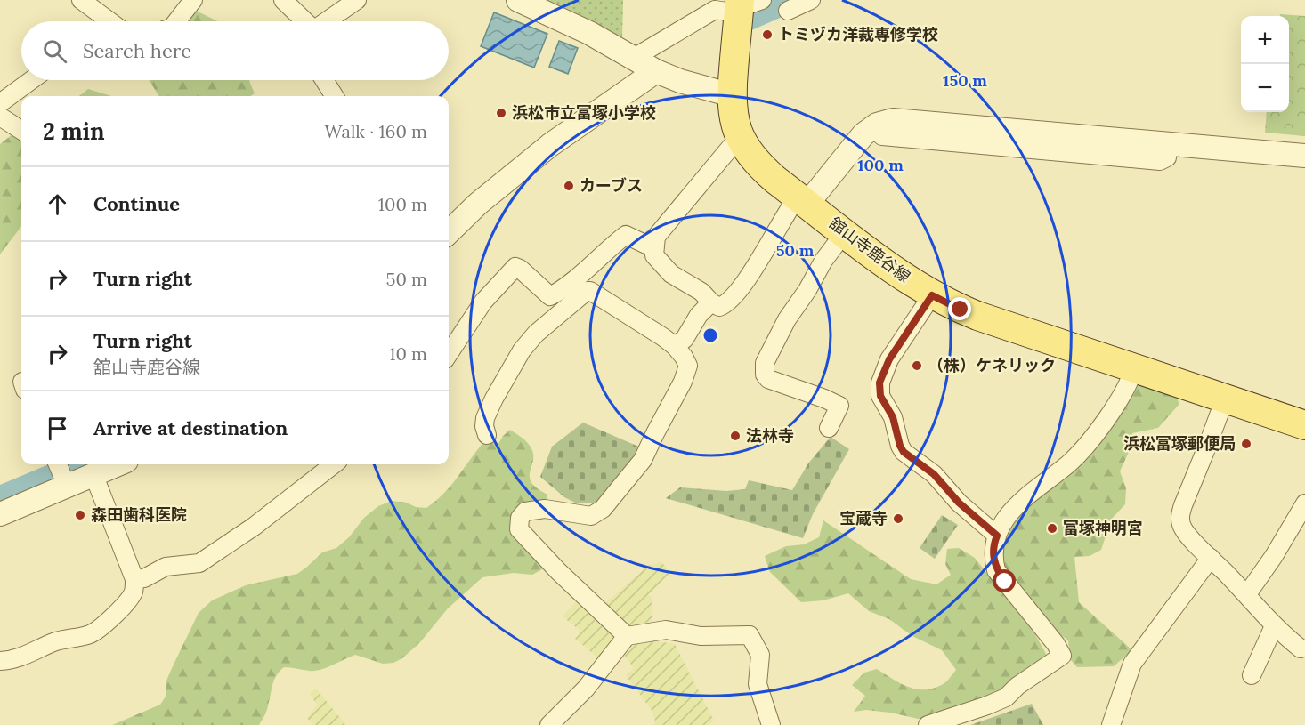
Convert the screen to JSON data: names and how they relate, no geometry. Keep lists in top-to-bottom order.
{
  "streets": {
    "main road": ["舘山寺鹿谷線"]
  },
  "places": [
    "トミヅカ洋裁専修学校",
    "浜松市立富塚小学校",
    "カーブス",
    "（株）ケネリック",
    "法林寺",
    "浜松富塚郵便局",
    "森田歯科医院",
    "宝蔵寺",
    "富塚神明宮"
  ],
  "page": {
    "map_buttons": ["+", "−"],
    "search": "Search here",
    "heading": ["2 min", "Walk · 160 m"],
    "list": [
      ["Continue", "100 m"],
      ["Turn right", "50 m"],
      ["Turn right", "舘山寺鹿谷線", "10 m"],
      "Arrive at destination"
    ]
  },
  "rings": ["150 m", "100 m", "50 m"]
}
